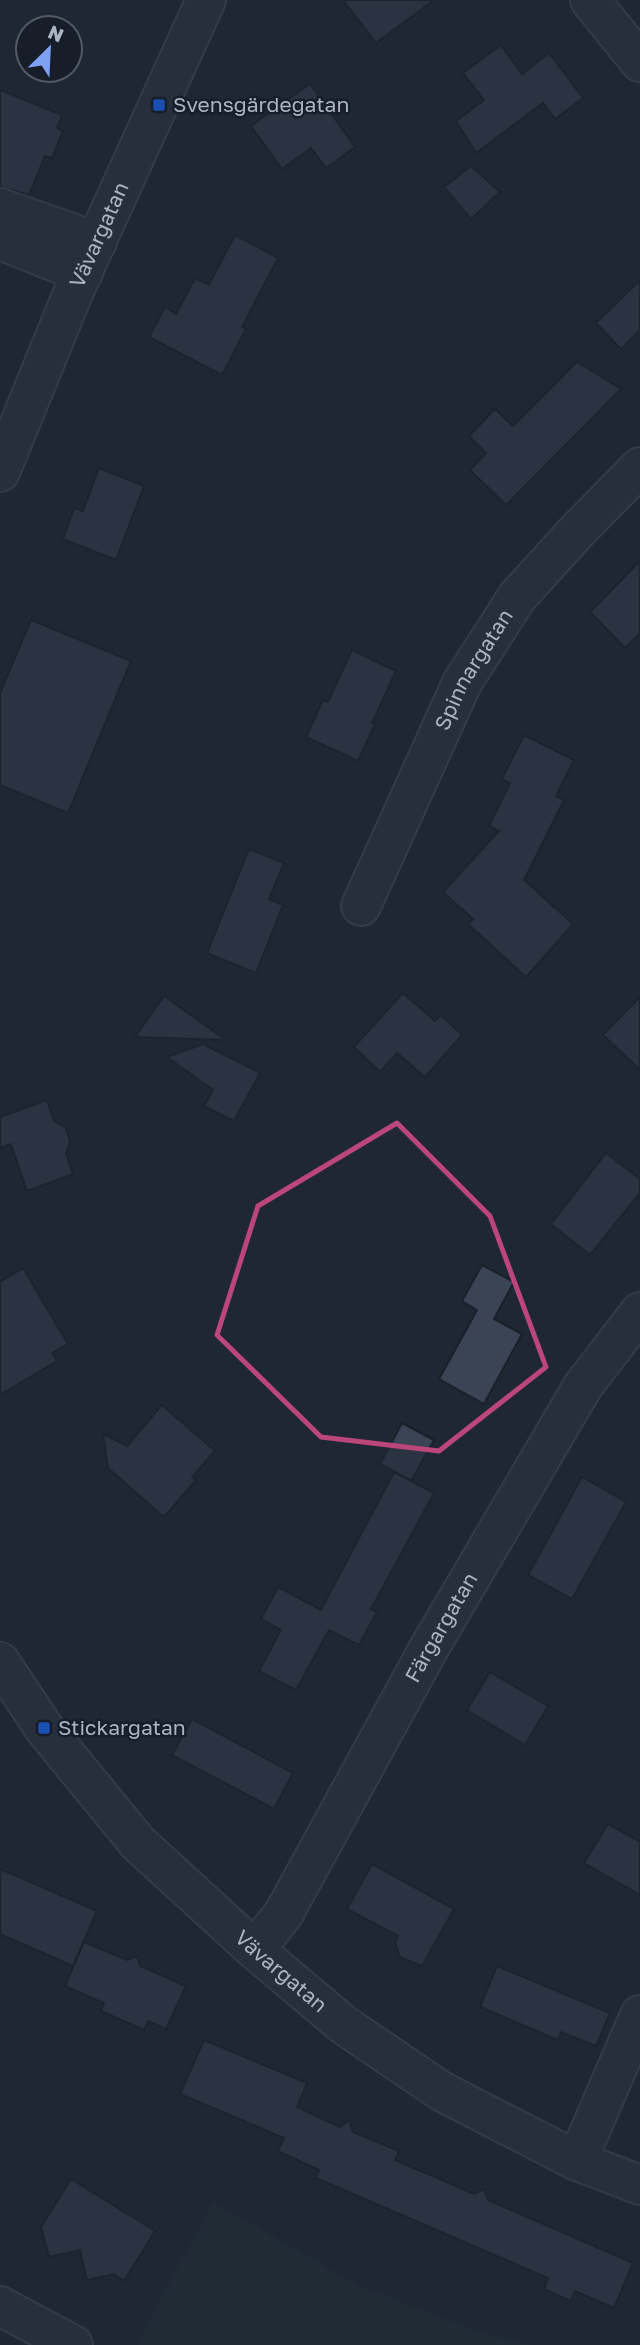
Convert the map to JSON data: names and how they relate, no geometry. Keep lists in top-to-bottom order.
{
  "streets": {
    "street": ["Vävargatan", "Spinnargatan", "Färgargatan"]
  },
  "crossings": [
    ["Vävargatan", "Färgargatan"]
  ],
  "places": {
    "transit": ["Svensgärdegatan", "Stickargatan"]
  },
  "north": "top right"
}
